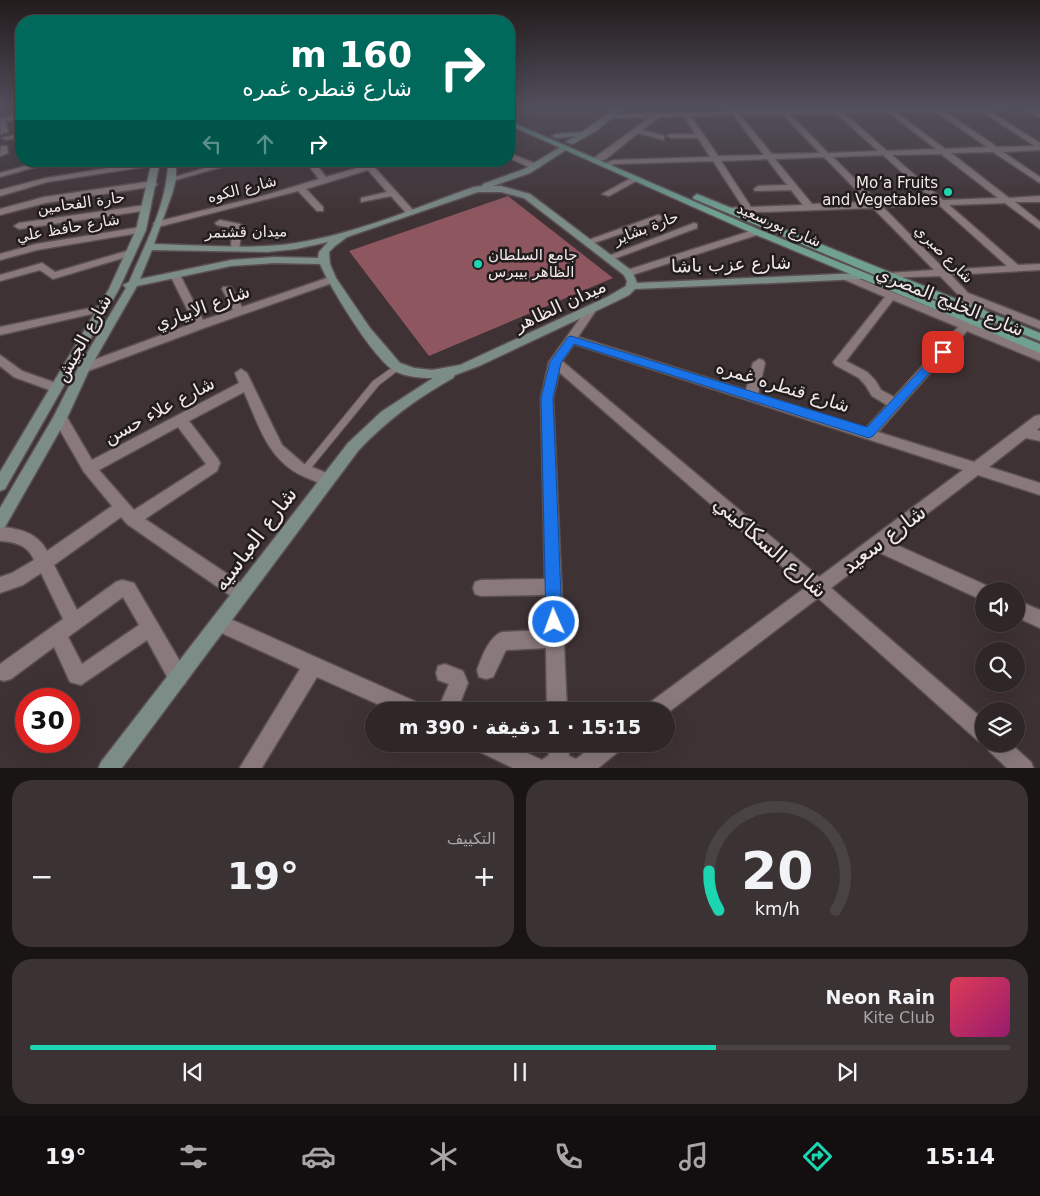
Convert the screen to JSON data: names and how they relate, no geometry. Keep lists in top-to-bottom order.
{
  "streets": {
    "main road": [
      "شارع بورسعيد",
      "ميدان قشتمر",
      "شارع عزب باشا",
      "ميدان الظاهر",
      "شارع الجيش",
      "شارع العباسيه"
    ],
    "street": [
      "شارع الكوه",
      "حارة الفحامين",
      "شارع حافظ علي",
      "حارة بشاير",
      "شارع صبري",
      "شارع الخليج المصري",
      "شارع الابياري",
      "شارع قنطره غمره",
      "شارع علاء حسن",
      "شارع سعيد",
      "شارع السكاكيني"
    ]
  },
  "crossings": [
    ["شارع الكوه", "شارع الجيش"],
    ["حارة الفحامين", "شارع الجيش"],
    ["شارع بورسعيد", "شارع صبري"],
    ["شارع بورسعيد", "شارع عزب باشا"],
    ["شارع بورسعيد", "شارع الخليج المصري"],
    ["شارع حافظ علي", "شارع الجيش"],
    ["حارة بشاير", "ميدان الظاهر"],
    ["ميدان قشتمر", "ميدان الظاهر"],
    ["ميدان قشتمر", "شارع الجيش"],
    ["شارع صبري", "شارع الخليج المصري"],
    ["شارع عزب باشا", "شارع الخليج المصري"],
    ["شارع عزب باشا", "ميدان الظاهر"],
    ["ميدان الظاهر", "شارع الابياري"],
    ["ميدان الظاهر", "شارع العباسيه"],
    ["شارع الابياري", "شارع الجيش"],
    ["شارع قنطره غمره", "شارع سعيد"],
    ["شارع سعيد", "شارع السكاكيني"]
  ],
  "places": ["Mo’a Fruits and Vegetables", "جامع السلطان الظاهر بيبرس"],
  "page": {
    "turn": ["160 m", "شارع قنطره غمره"],
    "limit": "30",
    "trip": "15:15 · 1 دقيقة · 390 m",
    "tile": "التكييف",
    "heat": ["−", "19°", "+"],
    "song": ["Neon Rain", "Kite Club"],
    "tabs": ["15:14", "19°"],
    "gauge": ["20", "km/h"]
  }
}
